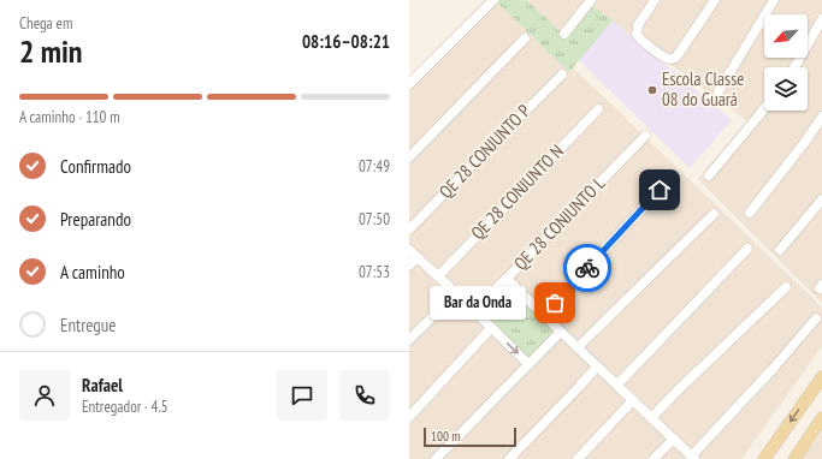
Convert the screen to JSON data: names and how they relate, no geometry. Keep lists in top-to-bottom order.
{
  "streets": {
    "street": ["QE 28 CONJUNTO P", "QE 28 CONJUNTO N", "QE 28 CONJUNTO L"]
  },
  "places": ["Escola Classe 08 do Guará", "Bar da Onda"],
  "scale_bar": "100 m",
  "north": "bottom left",
  "page": {
    "heading": ["2 min", "Chega em", "08:16–08:21"],
    "panel": ["Rafael", "Entregador · 4.5"],
    "bar": "A caminho · 110 m",
    "list": [
      ["Confirmado", "07:49"],
      ["Preparando", "07:50"],
      ["A caminho", "07:53"],
      "Entregue"
    ],
    "bubble": "Bar da Onda",
    "scale": "100 m"
  }
}
